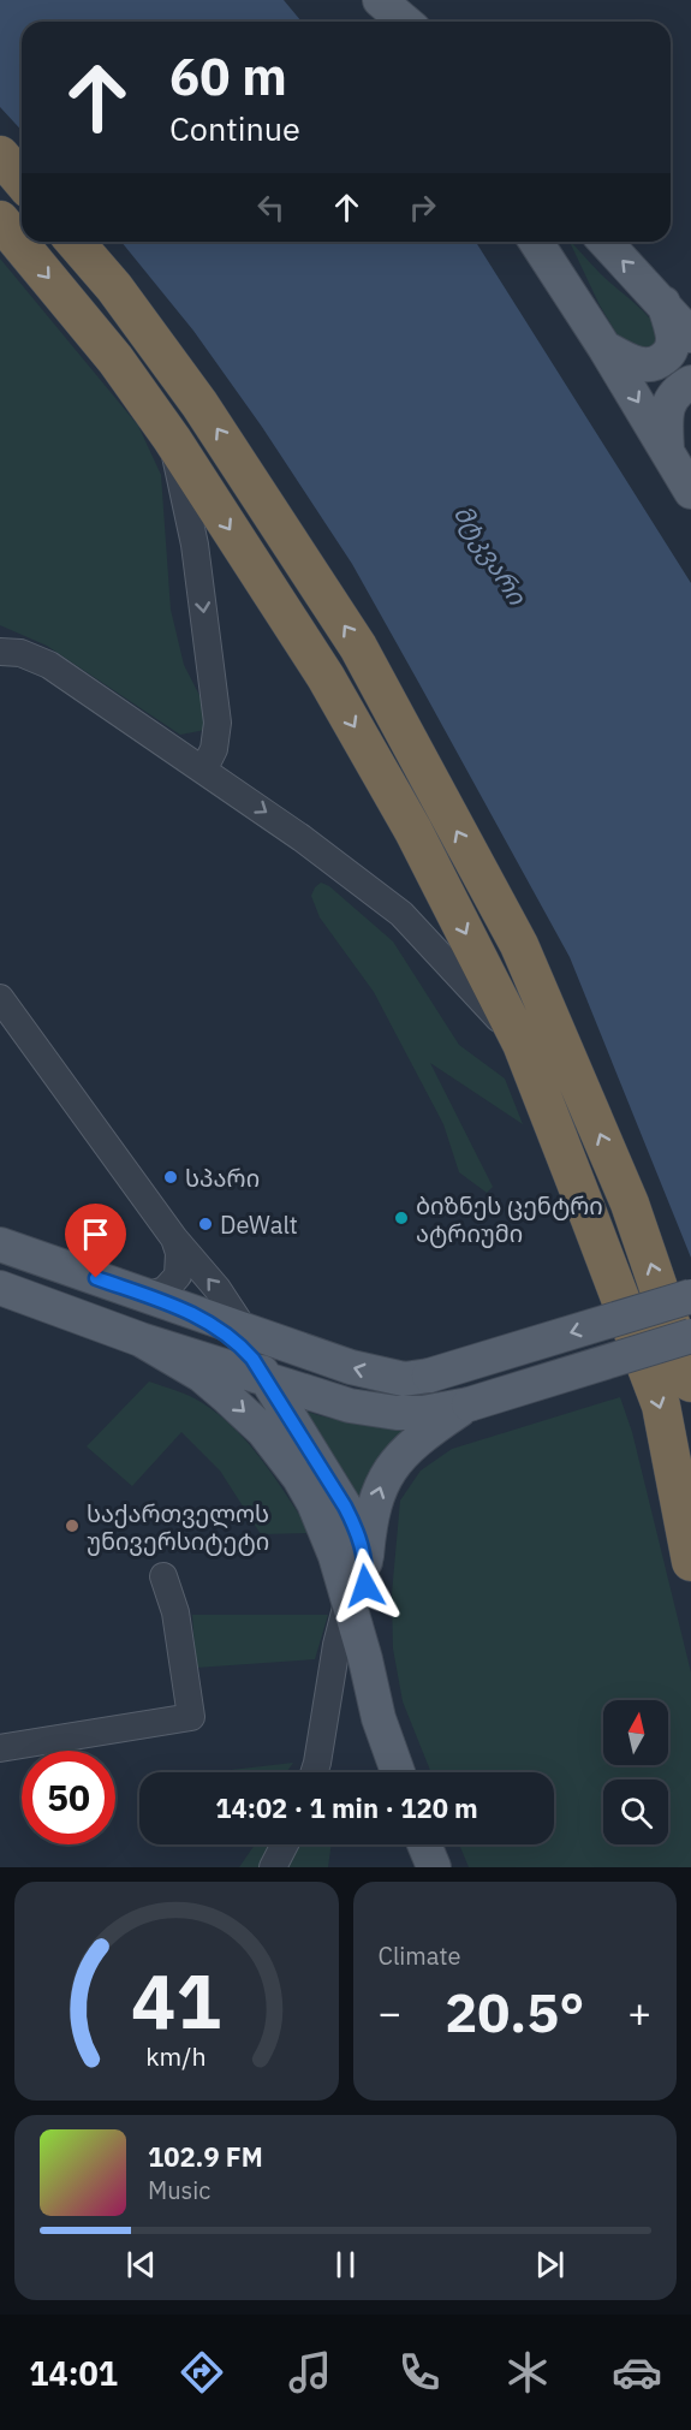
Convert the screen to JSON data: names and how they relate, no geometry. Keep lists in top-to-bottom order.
{
  "water": ["მტკვარი"],
  "places": [
    "სპარი",
    "ბიზნეს ცენტრი ატრიუმი",
    "DeWalt",
    "საქართველოს უნივერსიტეტი"
  ],
  "north": "top",
  "page": {
    "turn": ["60 m", "Continue"],
    "limit": "50",
    "trip": "14:02 · 1 min · 120 m",
    "tile": "Climate",
    "heat": ["−", "20.5°", "+"],
    "song": ["102.9 FM", "Music"],
    "tabs": "14:01",
    "gauge": ["41", "km/h"]
  }
}
